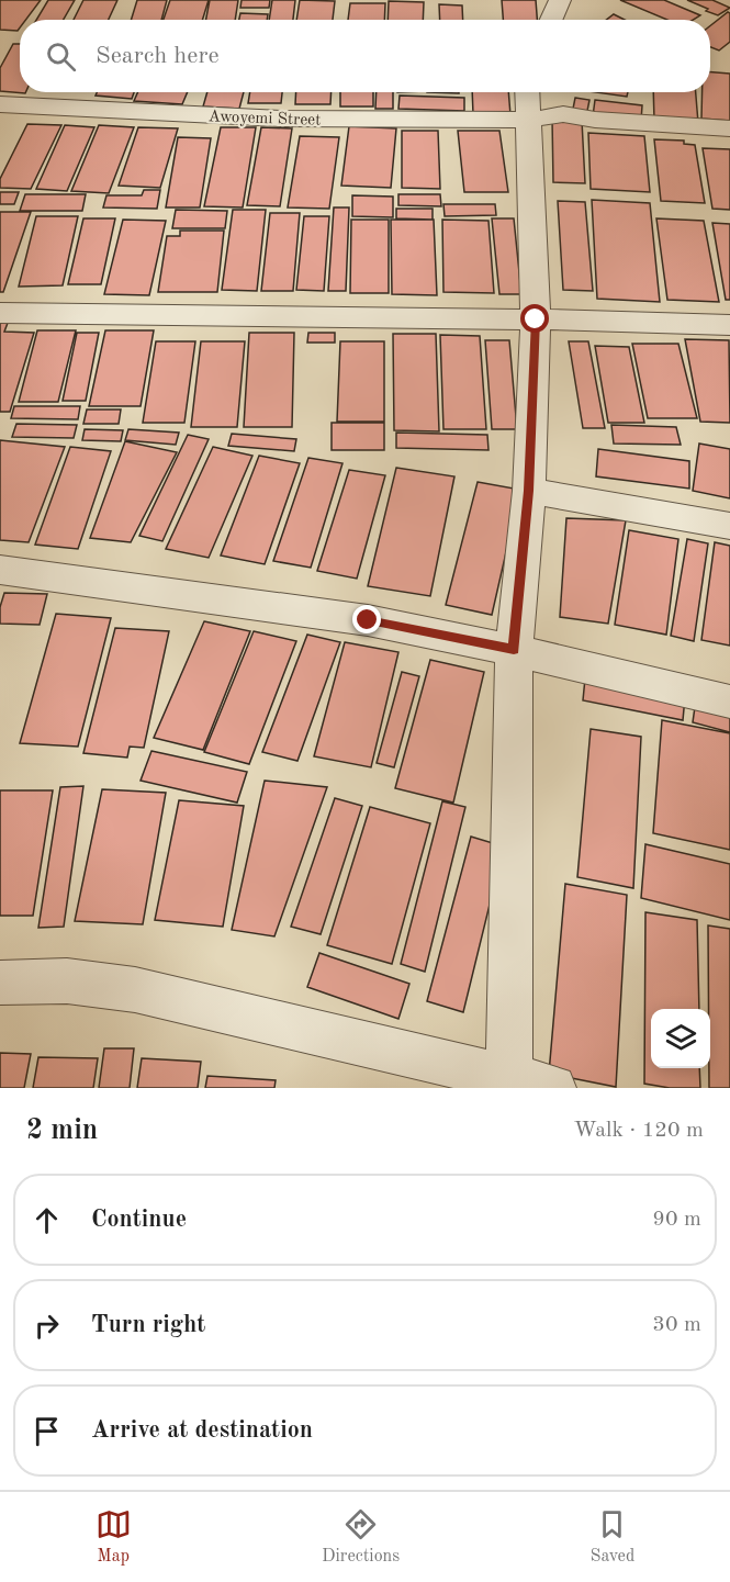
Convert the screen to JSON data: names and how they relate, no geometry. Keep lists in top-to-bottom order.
{
  "streets": {
    "street": ["Awoyemi Street"]
  },
  "page": {
    "search": "Search here",
    "heading": ["2 min", "Walk · 120 m"],
    "list": [
      ["Continue", "90 m"],
      ["Turn right", "30 m"],
      "Arrive at destination"
    ],
    "nav": ["Map", "Directions", "Saved"]
  }
}
